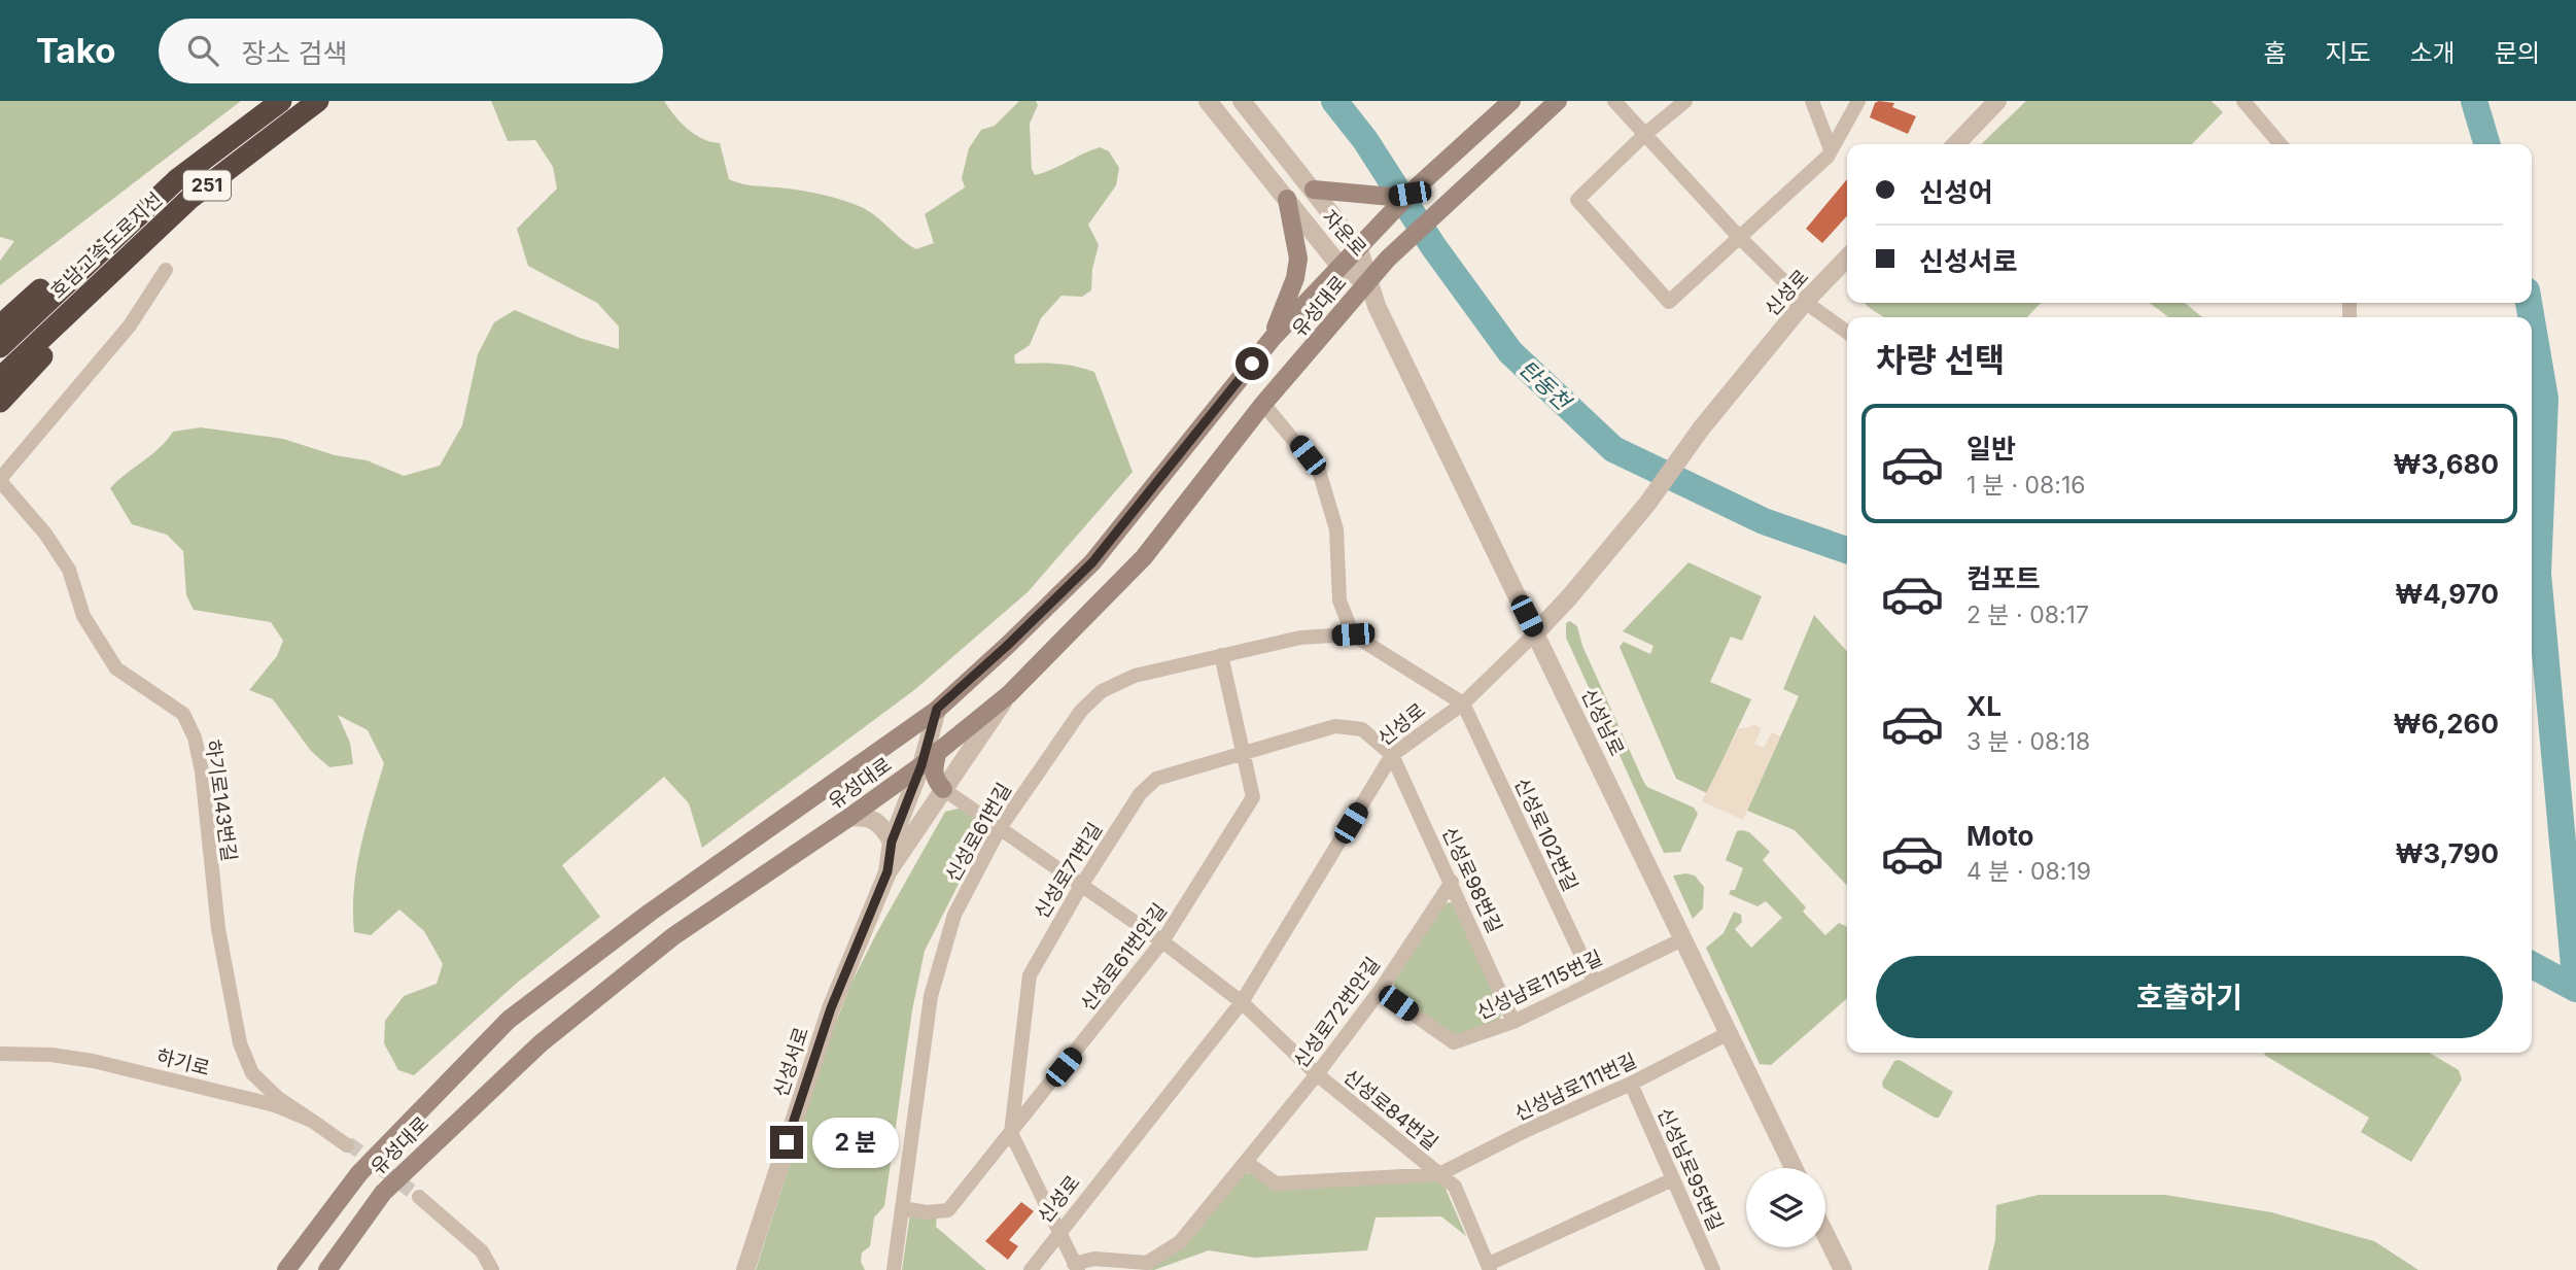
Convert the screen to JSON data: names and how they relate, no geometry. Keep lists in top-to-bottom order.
{
  "streets": {
    "highway": ["251", "호남고속도로지선"],
    "main road": ["유성대로"],
    "street": [
      "자운로",
      "신성로",
      "신성남로",
      "하기로143번길",
      "신성로61번길",
      "신성로102번길",
      "신성로71번길",
      "신성로98번길",
      "신성로61번안길",
      "신성남로115번길",
      "신성로72번안길",
      "하기로",
      "신성서로",
      "신성남로111번길",
      "신성로84번길",
      "신성남로95번길"
    ]
  },
  "crossings": [
    ["자운로", "유성대로"],
    ["자운로", "신성남로"],
    ["신성로", "신성남로"],
    ["신성로", "신성로102번길"],
    ["신성로", "신성로71번길"],
    ["신성로", "신성로98번길"],
    ["신성로", "신성로84번길"],
    ["유성대로", "신성남로"],
    ["신성남로", "신성남로115번길"],
    ["신성남로", "신성남로111번길"],
    ["하기로143번길", "하기로"],
    ["신성로61번길", "신성로61번안길"],
    ["신성로61번길", "신성로84번길"],
    ["신성로102번길", "신성남로115번길"],
    ["신성로71번길", "신성로98번길"],
    ["신성로71번길", "신성로61번안길"],
    ["신성로71번길", "신성로84번길"],
    ["신성로98번길", "신성남로115번길"],
    ["신성로98번길", "신성로72번안길"],
    ["신성로61번안길", "신성로84번길"],
    ["신성남로115번길", "신성로72번안길"],
    ["신성로72번안길", "신성로84번길"],
    ["신성남로111번길", "신성로84번길"],
    ["신성남로111번길", "신성남로95번길"],
    ["신성로84번길", "신성남로95번길"]
  ],
  "water": ["탄동천"],
  "page": {
    "header": "Tako",
    "search": "장소 검색",
    "nav": [
      "홈",
      "지도",
      "소개",
      "문의"
    ],
    "banner": ["신성어", "신성서로"],
    "heading": "차량 선택",
    "list": [
      {
        "name": "일반",
        "note": "1 분 · 08:16",
        "value": "₩3,680"
      },
      {
        "name": "컴포트",
        "note": "2 분 · 08:17",
        "value": "₩4,970"
      },
      {
        "name": "XL",
        "note": "3 분 · 08:18",
        "value": "₩6,260"
      },
      {
        "name": "Moto",
        "note": "4 분 · 08:19",
        "value": "₩3,790"
      }
    ],
    "buttons": "호출하기",
    "bubble": "2 분"
  }
}
